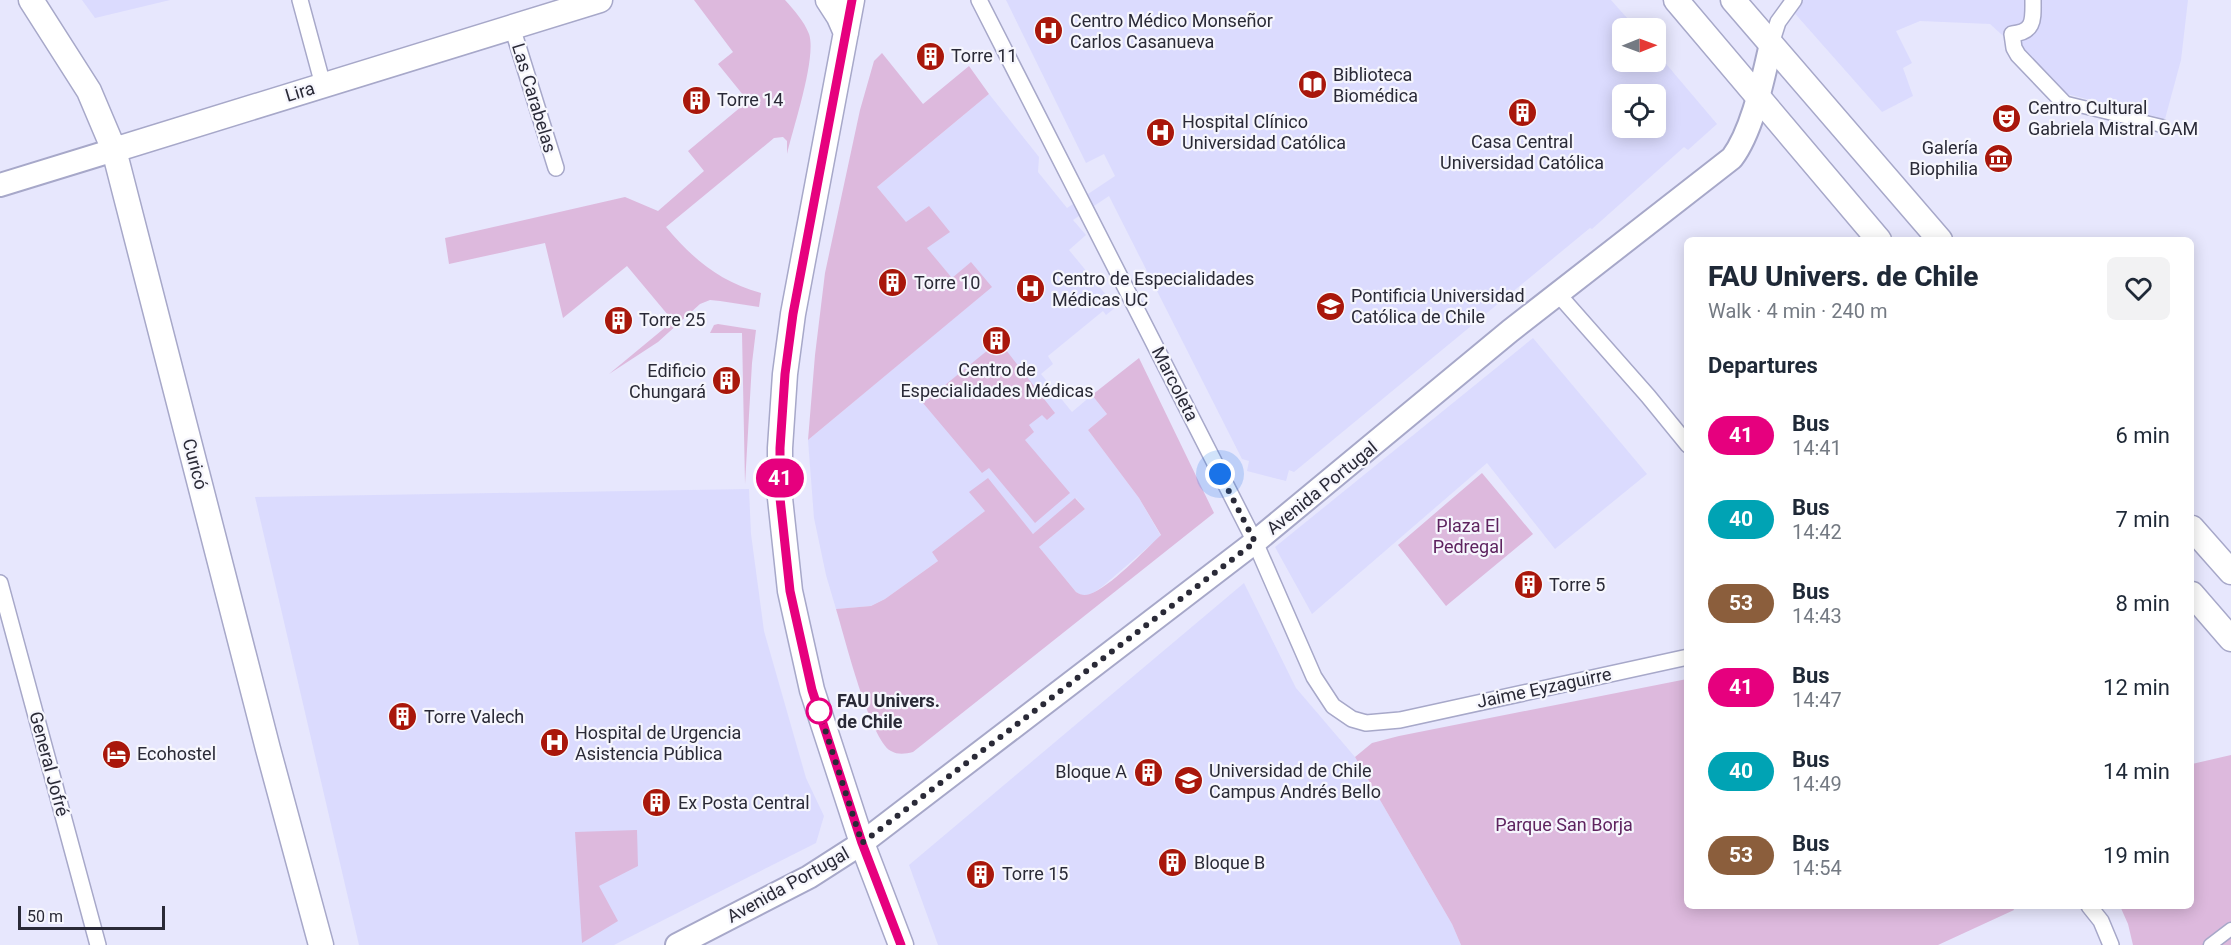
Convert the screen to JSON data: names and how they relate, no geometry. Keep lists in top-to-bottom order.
{
  "streets": {
    "main road": ["Lira", "Curicó", "Avenida Portugal"],
    "street": [
      "Las Carabelas",
      "Marcoleta",
      "Jaime Eyzaguirre",
      "General Jofré"
    ]
  },
  "crossings": [
    ["Lira", "Las Carabelas"],
    ["Lira", "Curicó"],
    ["Marcoleta", "Avenida Portugal"],
    ["Marcoleta", "Jaime Eyzaguirre"]
  ],
  "parks": ["Plaza El Pedregal", "Parque San Borja"],
  "places": {
    "hospital": [
      "Centro Médico Monseñor Carlos Casanueva",
      "Hospital Clínico Universidad Católica",
      "Centro de Especialidades Médicas UC",
      "Hospital de Urgencia Asistencia Pública"
    ],
    "building": [
      "Torre 11",
      "Torre 14",
      "Casa Central Universidad Católica",
      "Torre 10",
      "Torre 25",
      "Centro de Especialidades Médicas",
      "Edificio Chungará",
      "Torre 5",
      "Torre Valech",
      "Bloque A",
      "Ex Posta Central",
      "Bloque B",
      "Torre 15"
    ],
    "library": ["Biblioteca Biomédica"],
    "theatre": ["Centro Cultural Gabriela Mistral GAM"],
    "museum": ["Galería Biophilia"],
    "school or university": ["Pontificia Universidad Católica de Chile", "Universidad de Chile Campus Andrés Bello"],
    "other": ["FAU Univers. de Chile"],
    "hotel": ["Ecohostel"]
  },
  "lines": ["bus line 41"],
  "scale_bar": "50 m",
  "north": "right",
  "page": {
    "on_map": "41",
    "heading": [
      ["FAU Univers. de Chile", "Walk · 4 min · 240 m"],
      "Departures"
    ],
    "list": [
      {
        "mark": "41",
        "name": "Bus",
        "note": "14:41",
        "value": "6 min"
      },
      {
        "mark": "40",
        "name": "Bus",
        "note": "14:42",
        "value": "7 min"
      },
      {
        "mark": "53",
        "name": "Bus",
        "note": "14:43",
        "value": "8 min"
      },
      {
        "mark": "41",
        "name": "Bus",
        "note": "14:47",
        "value": "12 min"
      },
      {
        "mark": "40",
        "name": "Bus",
        "note": "14:49",
        "value": "14 min"
      },
      {
        "mark": "53",
        "name": "Bus",
        "note": "14:54",
        "value": "19 min"
      }
    ],
    "scale": "50 m"
  }
}
